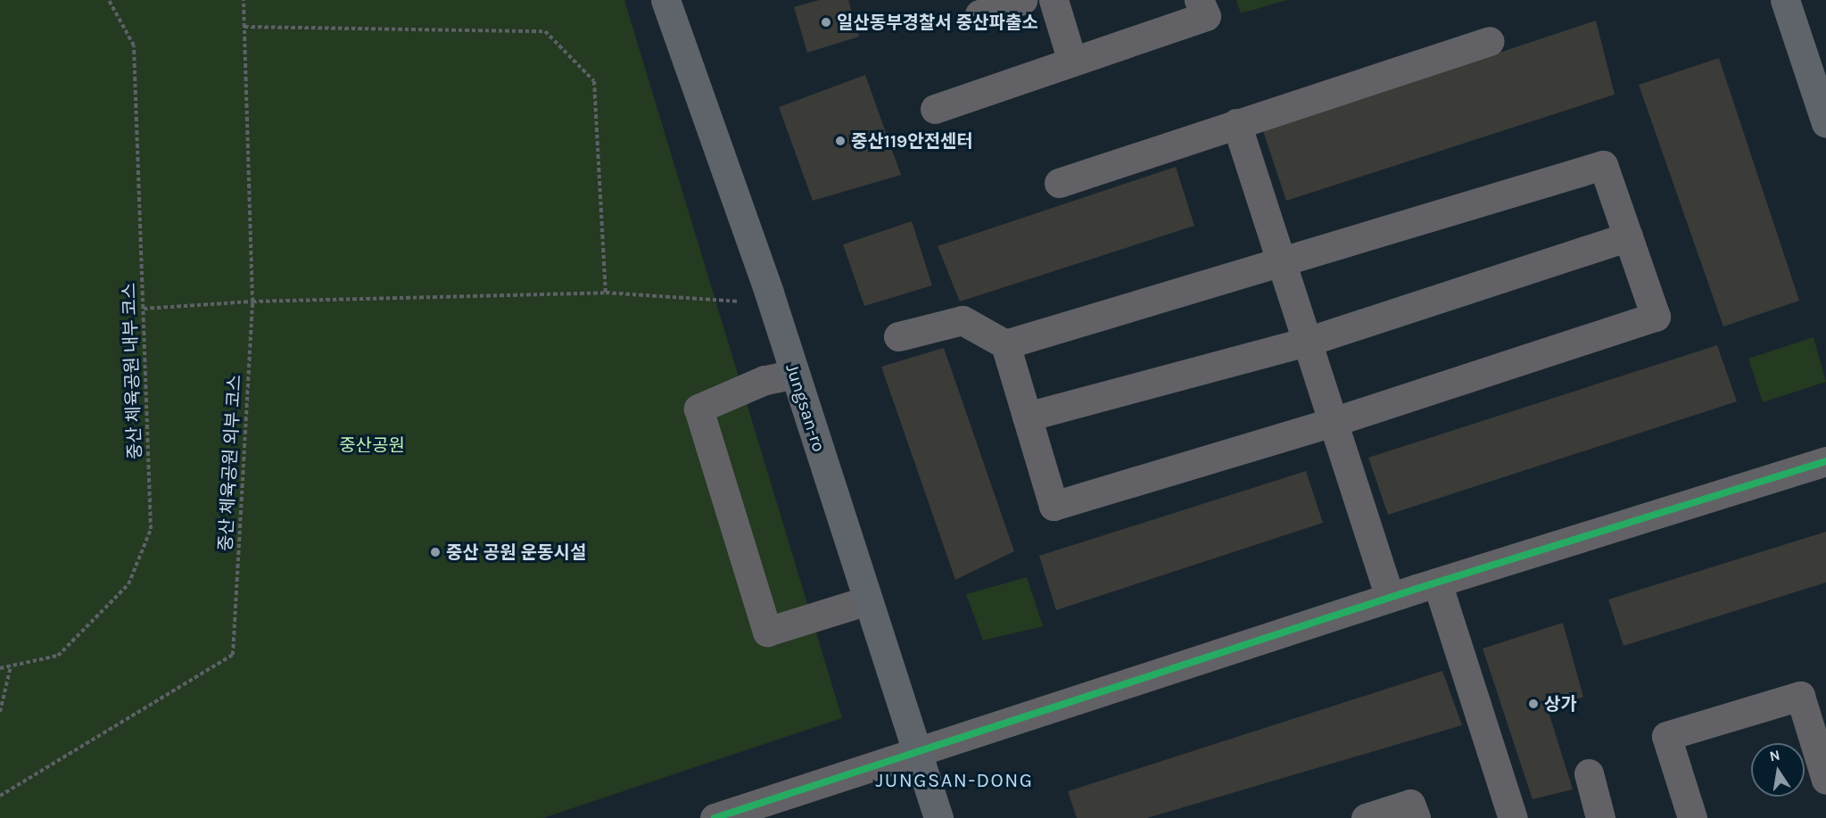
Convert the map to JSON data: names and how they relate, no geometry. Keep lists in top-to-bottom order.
{
  "streets": {
    "main road": ["Jungsan-ro"],
    "path": ["중산 체육공원 내부 코스", "중산 체육공원 외부 코스"]
  },
  "districts": ["JUNGSAN-DONG"],
  "parks": ["중산공원"],
  "places": [
    "일산동부경찰서 중산파출소",
    "중산119안전센터",
    "중산 공원 운동시설",
    "상가"
  ],
  "north": "top"
}
